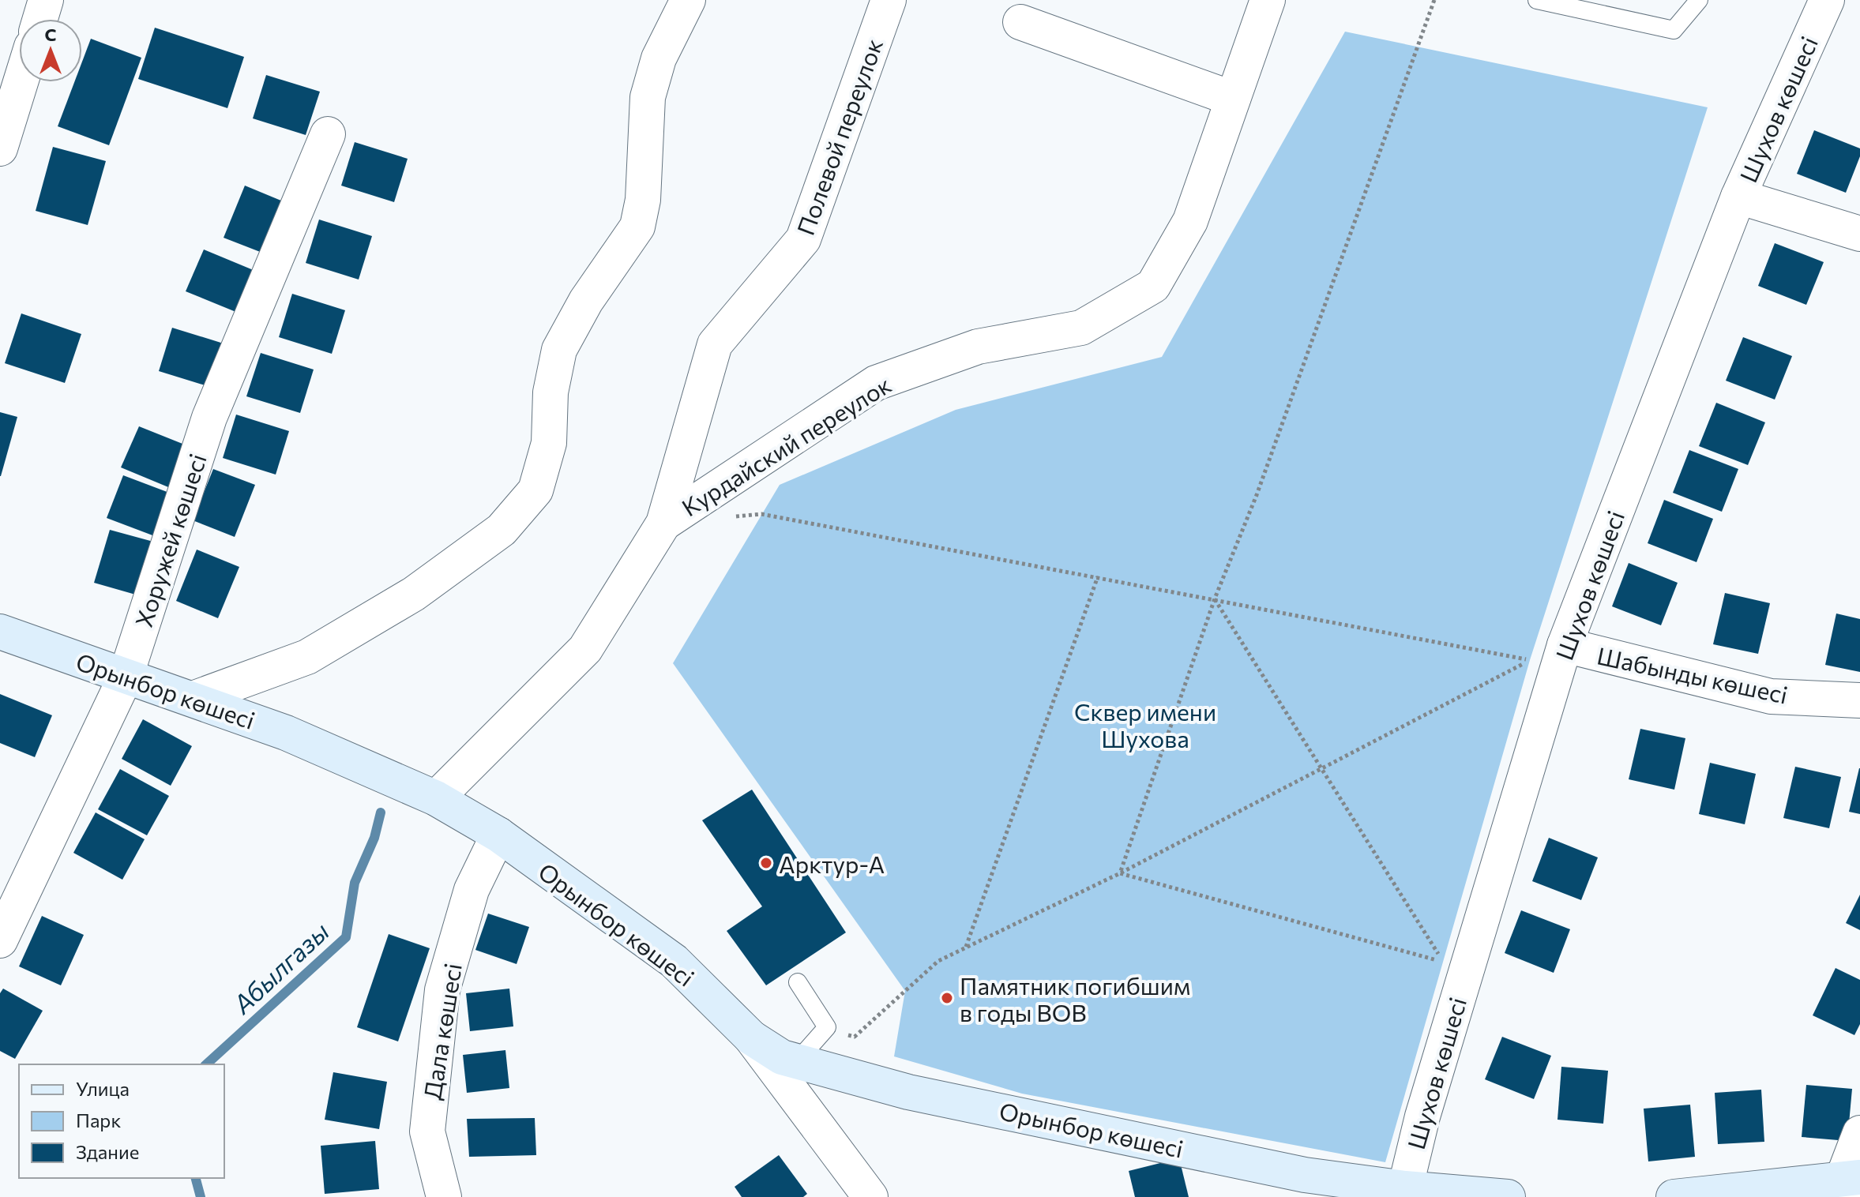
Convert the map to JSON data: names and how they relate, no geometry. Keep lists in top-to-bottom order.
{
  "streets": {
    "main road": ["Орынбор көшесі"],
    "street": [
      "Шухов көшесі",
      "Полевой переулок",
      "Курдайский переулок",
      "Хоружей көшесі",
      "Шабынды көшесі",
      "Дала көшесі"
    ]
  },
  "crossings": [
    ["Шухов көшесі", "Шабынды көшесі"],
    ["Шухов көшесі", "Орынбор көшесі"],
    ["Полевой переулок", "Курдайский переулок"],
    ["Полевой переулок", "Орынбор көшесі"],
    ["Хоружей көшесі", "Орынбор көшесі"],
    ["Орынбор көшесі", "Дала көшесі"]
  ],
  "water": ["Абылгазы"],
  "parks": ["Сквер имени Шухова"],
  "places": ["Арктур-А", "Памятник погибшим в годы ВОВ"],
  "legend": ["Улица", "Парк", "Здание"],
  "north": "top"
}
